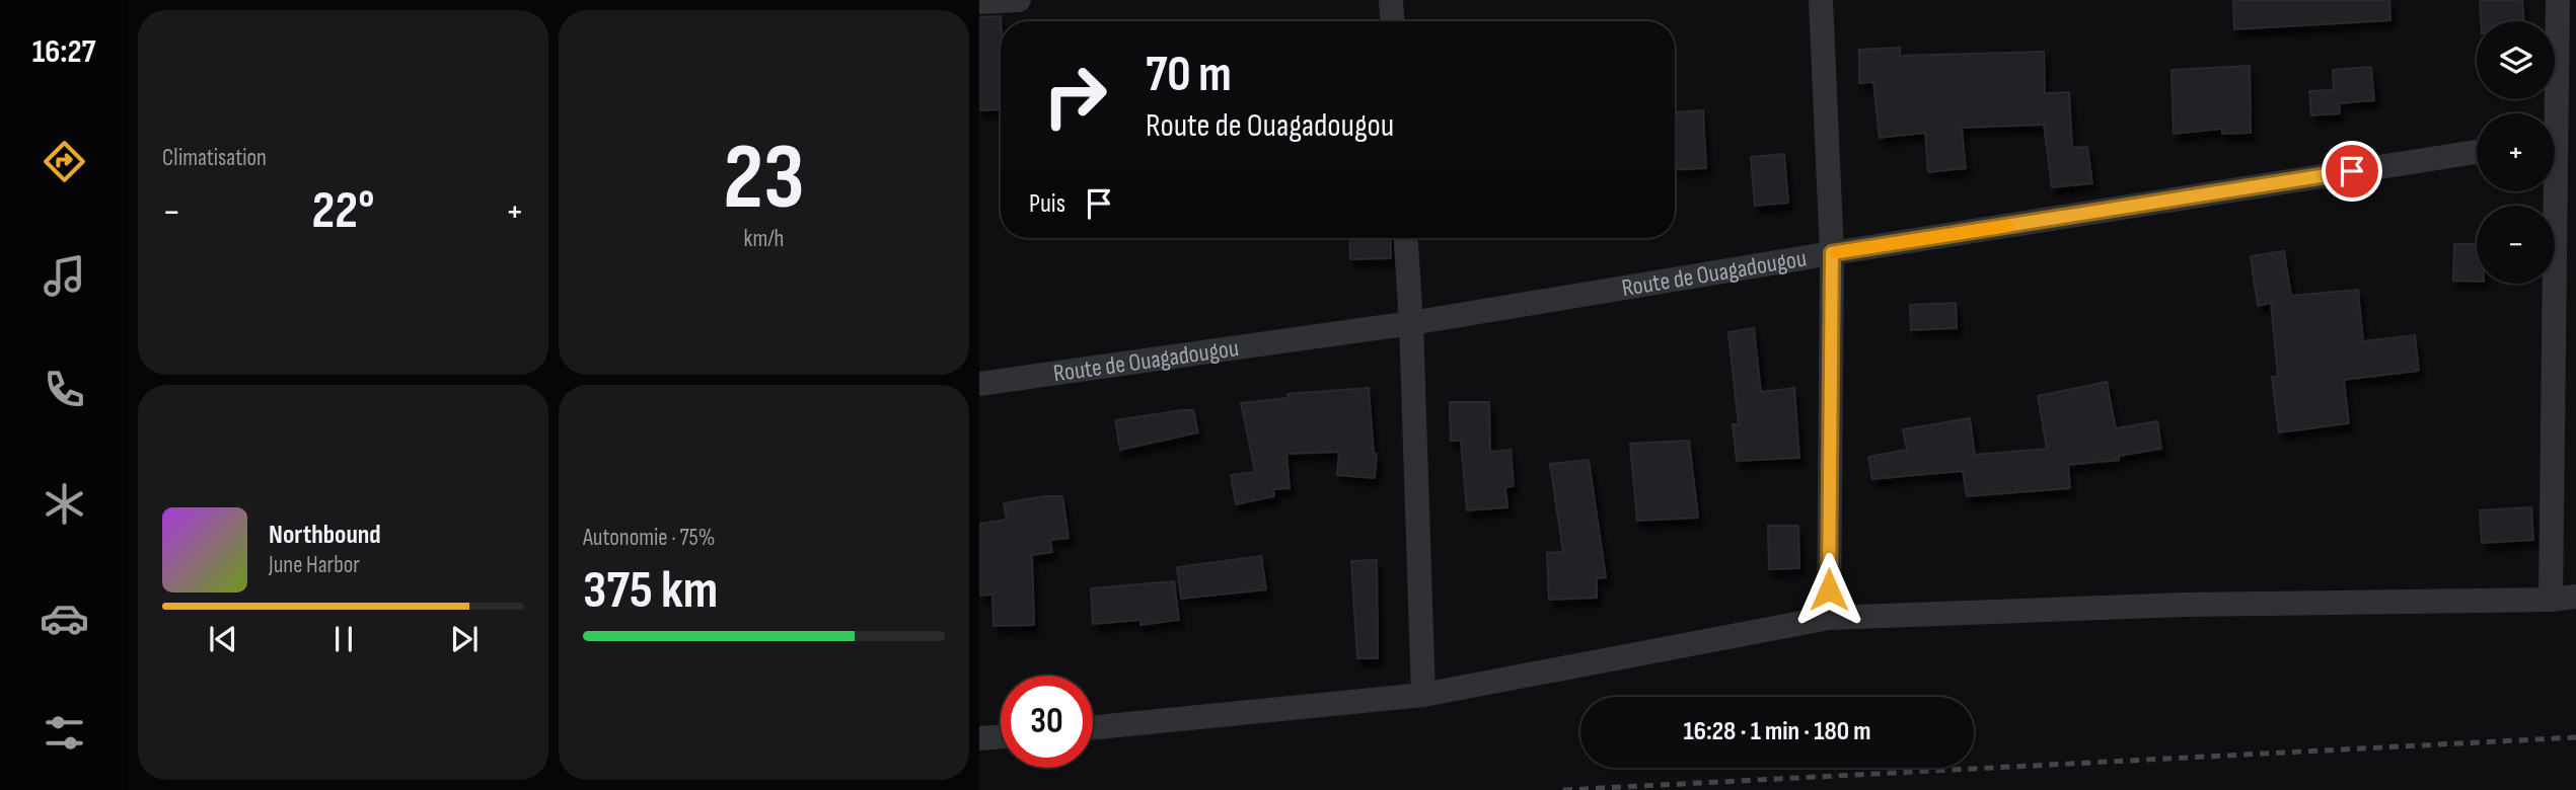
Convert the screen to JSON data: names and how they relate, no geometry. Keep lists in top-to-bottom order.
{
  "streets": {
    "street": ["Route de Ouagadougou"]
  },
  "page": {
    "tabs": "16:27",
    "tile": [
      "Climatisation",
      ["23", "km/h"],
      ["Autonomie · 75%", "375 km"]
    ],
    "map_buttons": ["+", "−"],
    "turn": ["70 m", "Route de Ouagadougou"],
    "then": "Puis",
    "heat": ["−", "22°", "+"],
    "song": ["Northbound", "June Harbor"],
    "limit": "30",
    "trip": "16:28 · 1 min · 180 m"
  }
}
